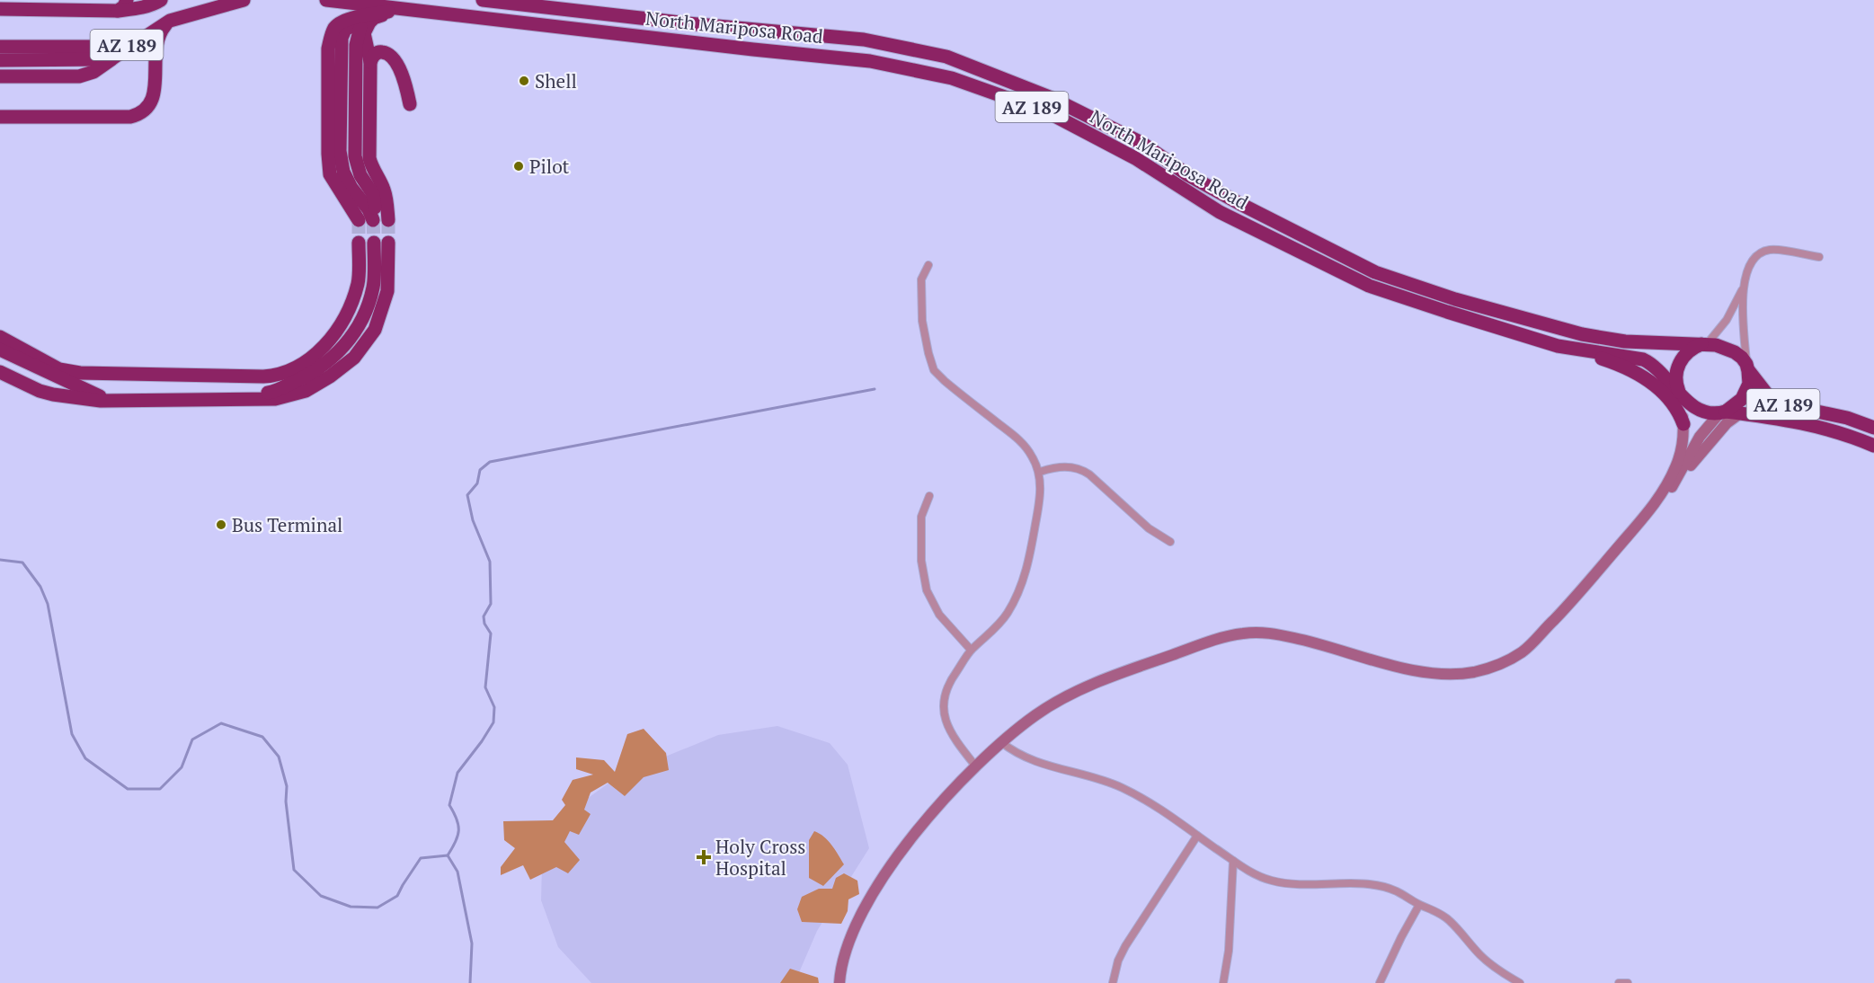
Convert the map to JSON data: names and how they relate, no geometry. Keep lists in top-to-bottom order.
{
  "streets": {
    "highway": ["North Mariposa Road", "AZ 189"]
  },
  "crossings": [
    ["North Mariposa Road", "AZ 189"]
  ],
  "places": {
    "other": ["Shell", "Pilot", "Bus Terminal"],
    "health": ["Holy Cross Hospital"]
  }
}
